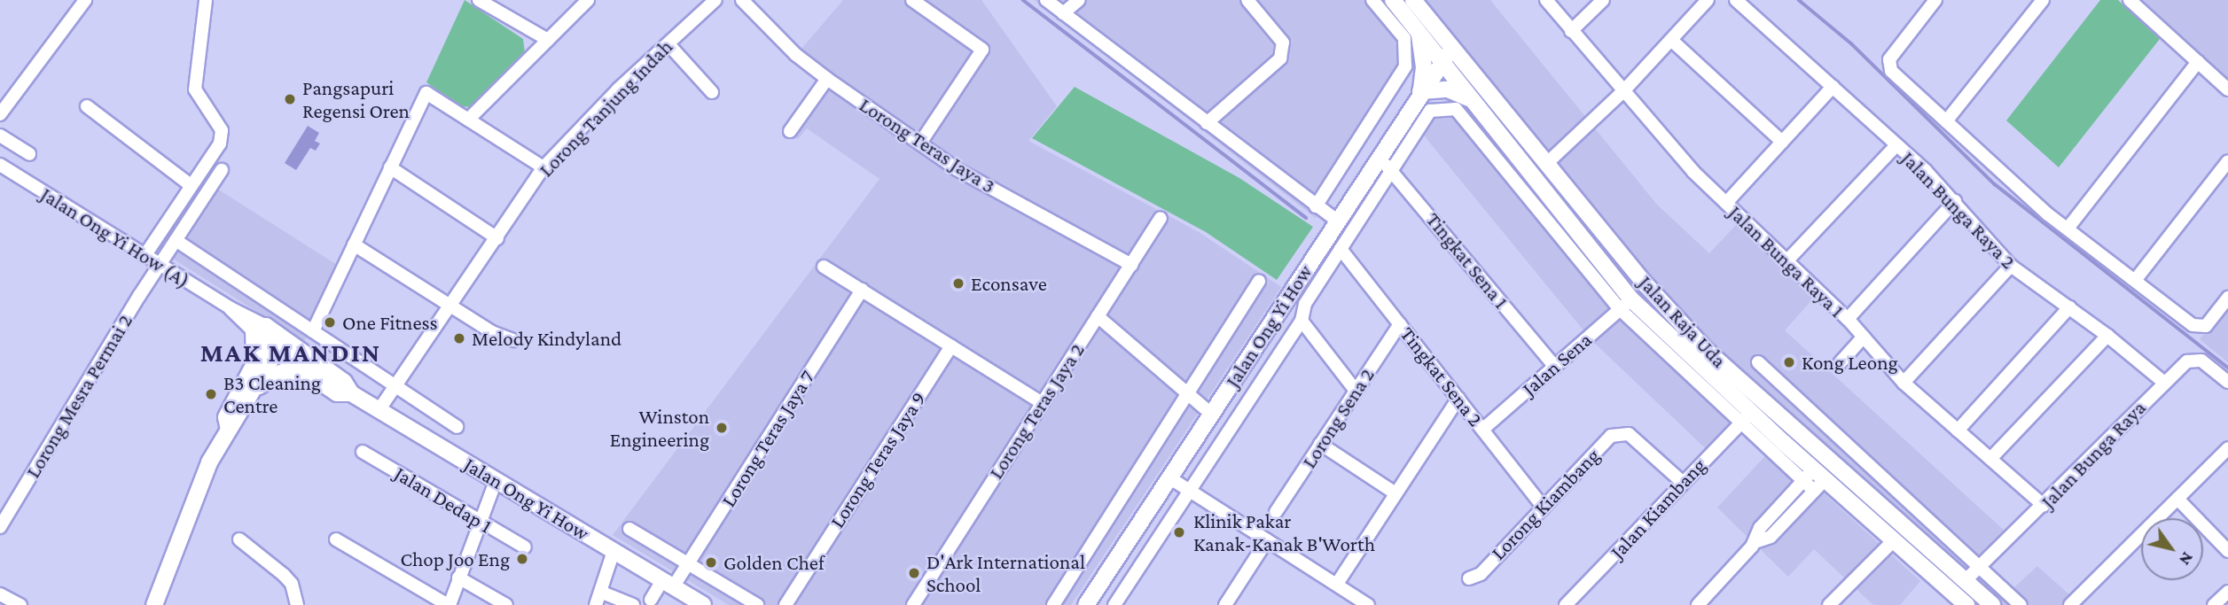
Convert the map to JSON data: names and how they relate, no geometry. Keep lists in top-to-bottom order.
{
  "streets": {
    "main road": ["Jalan Raja Uda", "Jalan Ong Yi How"],
    "street": [
      "Lorong Tanjung Indah",
      "Lorong Teras Jaya 3",
      "Jalan Bunga Raya 2",
      "Jalan Ong Yi How (A)",
      "Tingkat Sena 1",
      "Jalan Bunga Raya 1",
      "Jalan Sena",
      "Tingkat Sena 2",
      "Lorong Mesra Permai 2",
      "Lorong Teras Jaya 2",
      "Lorong Sena 2",
      "Lorong Teras Jaya 7",
      "Jalan Bunga Raya",
      "Lorong Teras Jaya 9",
      "Jalan Dedap 1",
      "Lorong Kiambang",
      "Jalan Kiambang"
    ]
  },
  "crossings": [
    ["Lorong Tanjung Indah", "Jalan Ong Yi How"],
    ["Lorong Teras Jaya 3", "Lorong Teras Jaya 2"],
    ["Jalan Bunga Raya 2", "Jalan Bunga Raya"],
    ["Jalan Ong Yi How (A)", "Jalan Ong Yi How"],
    ["Jalan Ong Yi How (A)", "Lorong Mesra Permai 2"],
    ["Tingkat Sena 1", "Jalan Ong Yi How"],
    ["Tingkat Sena 1", "Jalan Sena"],
    ["Jalan Bunga Raya 1", "Jalan Bunga Raya"],
    ["Jalan Raja Uda", "Jalan Ong Yi How"],
    ["Jalan Raja Uda", "Jalan Sena"],
    ["Jalan Raja Uda", "Jalan Bunga Raya"],
    ["Jalan Raja Uda", "Jalan Kiambang"],
    ["Jalan Ong Yi How", "Tingkat Sena 2"],
    ["Jalan Ong Yi How", "Lorong Teras Jaya 7"],
    ["Jalan Sena", "Tingkat Sena 2"],
    ["Tingkat Sena 2", "Lorong Sena 2"],
    ["Tingkat Sena 2", "Lorong Kiambang"],
    ["Lorong Kiambang", "Jalan Kiambang"]
  ],
  "districts": ["MAK MANDIN"],
  "places": [
    "Pangsapuri Regensi Oren",
    "Econsave",
    "One Fitness",
    "Melody Kindyland",
    "Kong Leong",
    "B3 Cleaning Centre",
    "Winston Engineering",
    "Klinik Pakar Kanak-Kanak B'Worth",
    "Chop Joo Eng",
    "Golden Chef",
    "D'Ark International School"
  ],
  "north": "bottom right"
}
